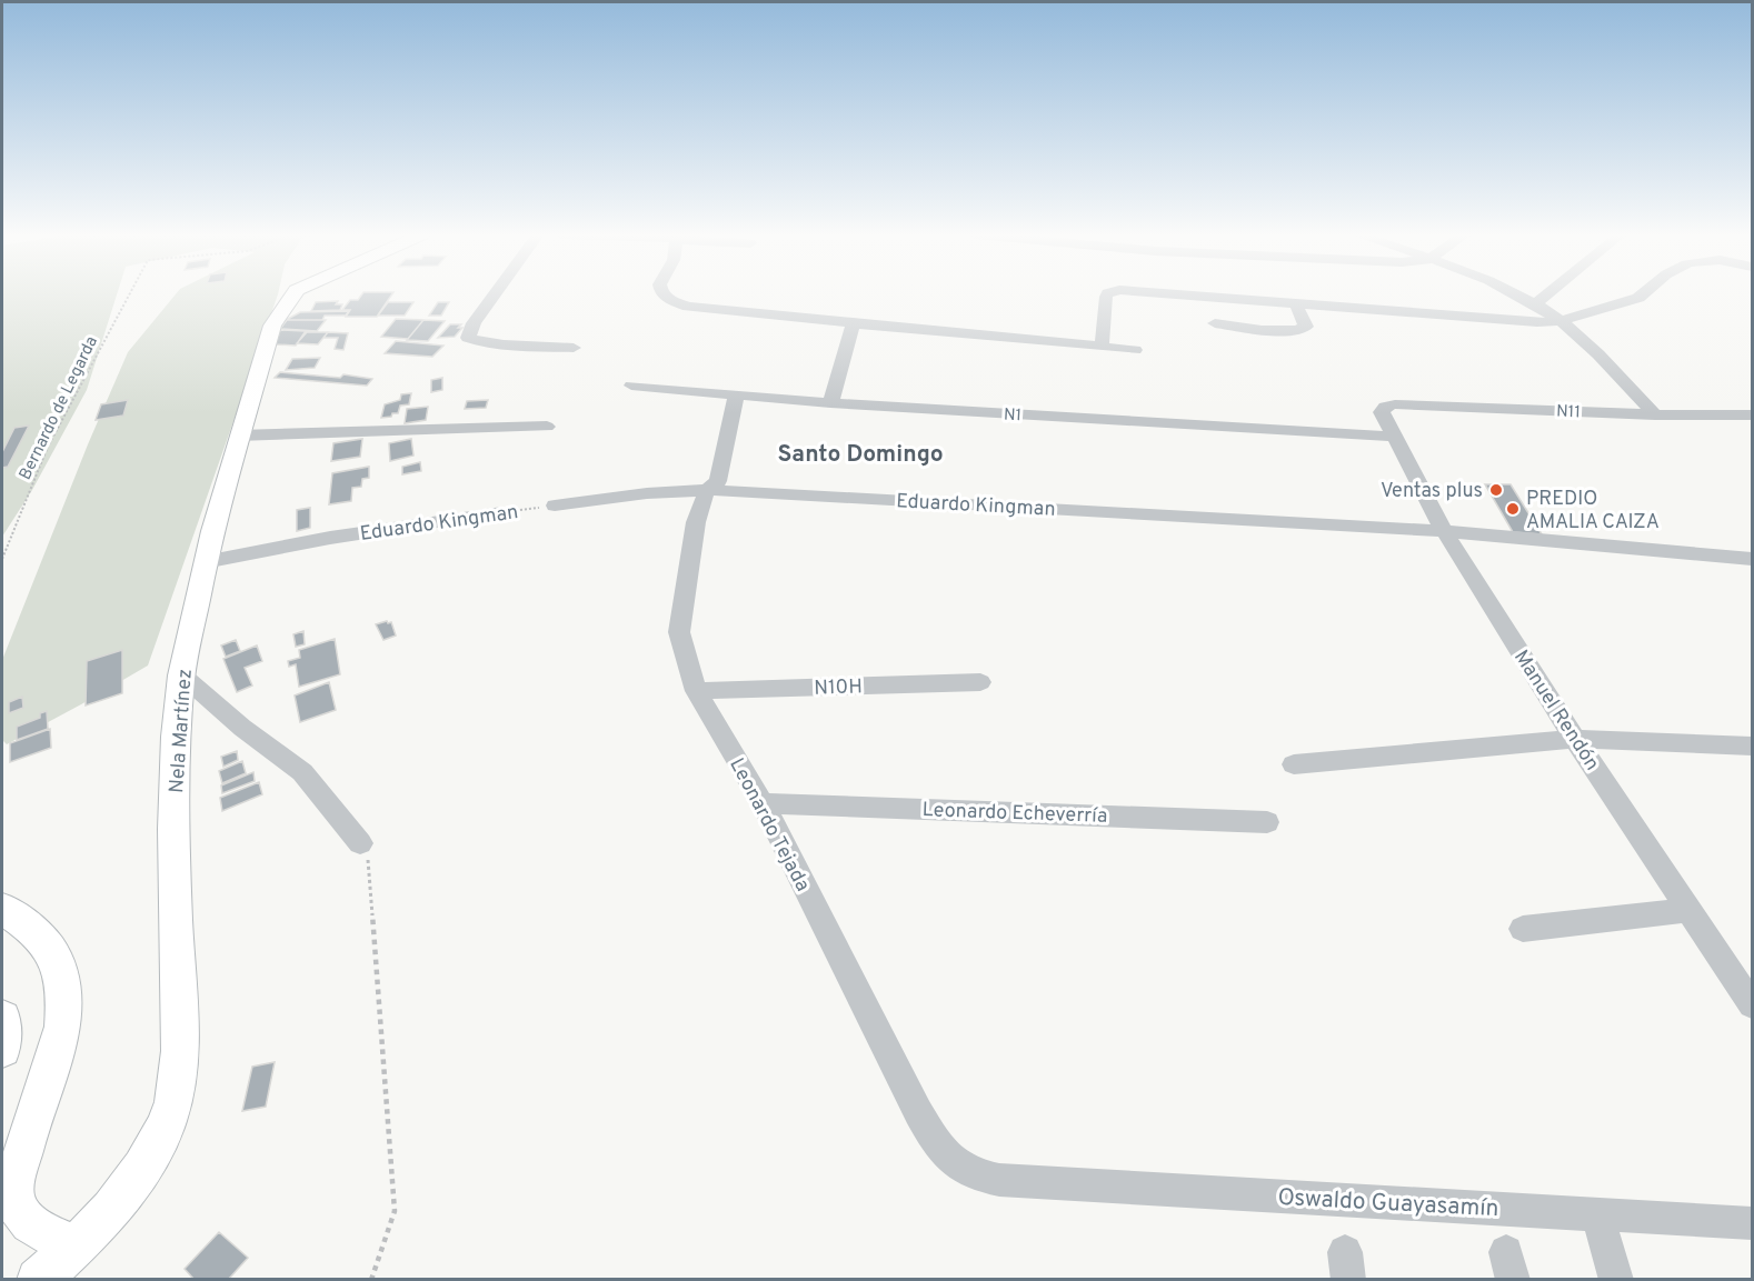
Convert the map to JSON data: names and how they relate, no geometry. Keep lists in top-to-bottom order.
{
  "streets": {
    "main road": ["Nela Martínez"],
    "street": [
      "N11",
      "N1",
      "Eduardo Kingman",
      "N10H",
      "Manuel Rendón",
      "Leonardo Echeverría",
      "Leonardo Tejada",
      "Oswaldo Guayasamín"
    ],
    "path": ["Bernardo de Legarda"]
  },
  "crossings": [
    ["N11", "Manuel Rendón"],
    ["N1", "Manuel Rendón"],
    ["N1", "Leonardo Tejada"],
    ["Eduardo Kingman", "Manuel Rendón"],
    ["Eduardo Kingman", "Nela Martínez"],
    ["Eduardo Kingman", "Leonardo Tejada"],
    ["N10H", "Leonardo Tejada"],
    ["Leonardo Echeverría", "Leonardo Tejada"],
    ["Leonardo Tejada", "Oswaldo Guayasamín"]
  ],
  "districts": ["Santo Domingo"],
  "places": ["Ventas plus", "PREDIO AMALIA CAIZA"]
}
